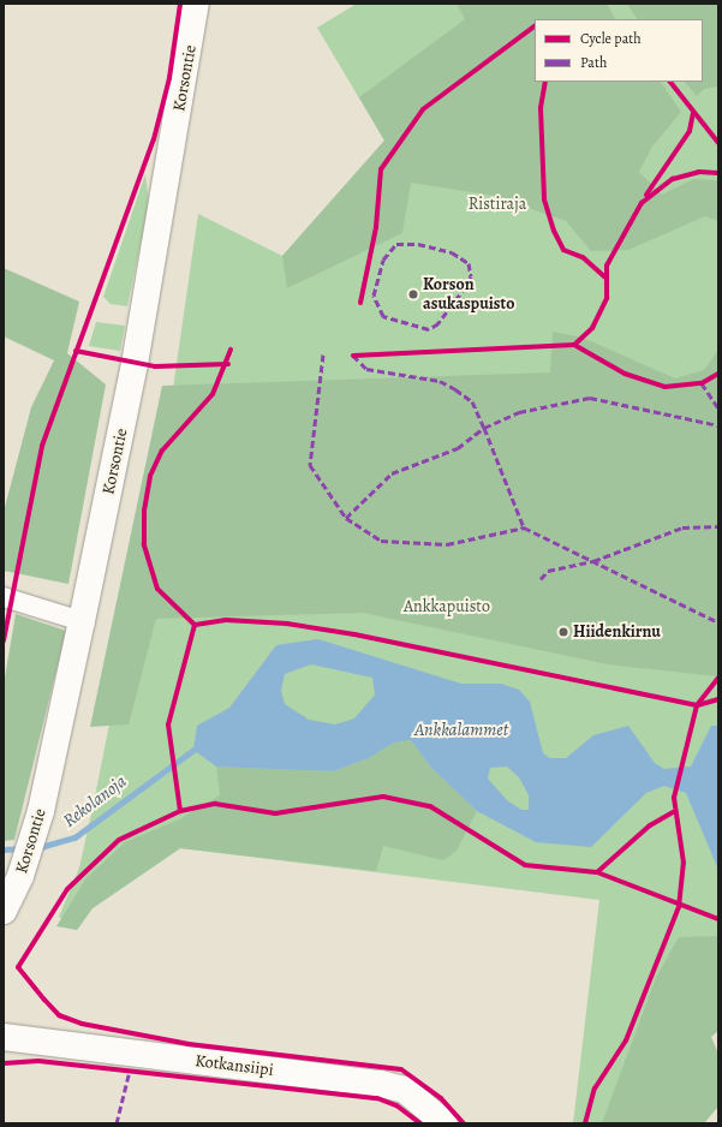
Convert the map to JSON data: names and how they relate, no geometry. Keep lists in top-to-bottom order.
{
  "streets": {
    "main road": ["Korsontie", "Kotkansiipi"]
  },
  "water": ["Ankkalammet", "Rekolanoja"],
  "parks": ["Ristiraja", "Ankkapuisto"],
  "places": ["Korson asukaspuisto", "Hiidenkirnu"],
  "legend": ["Cycle path", "Path"]
}
